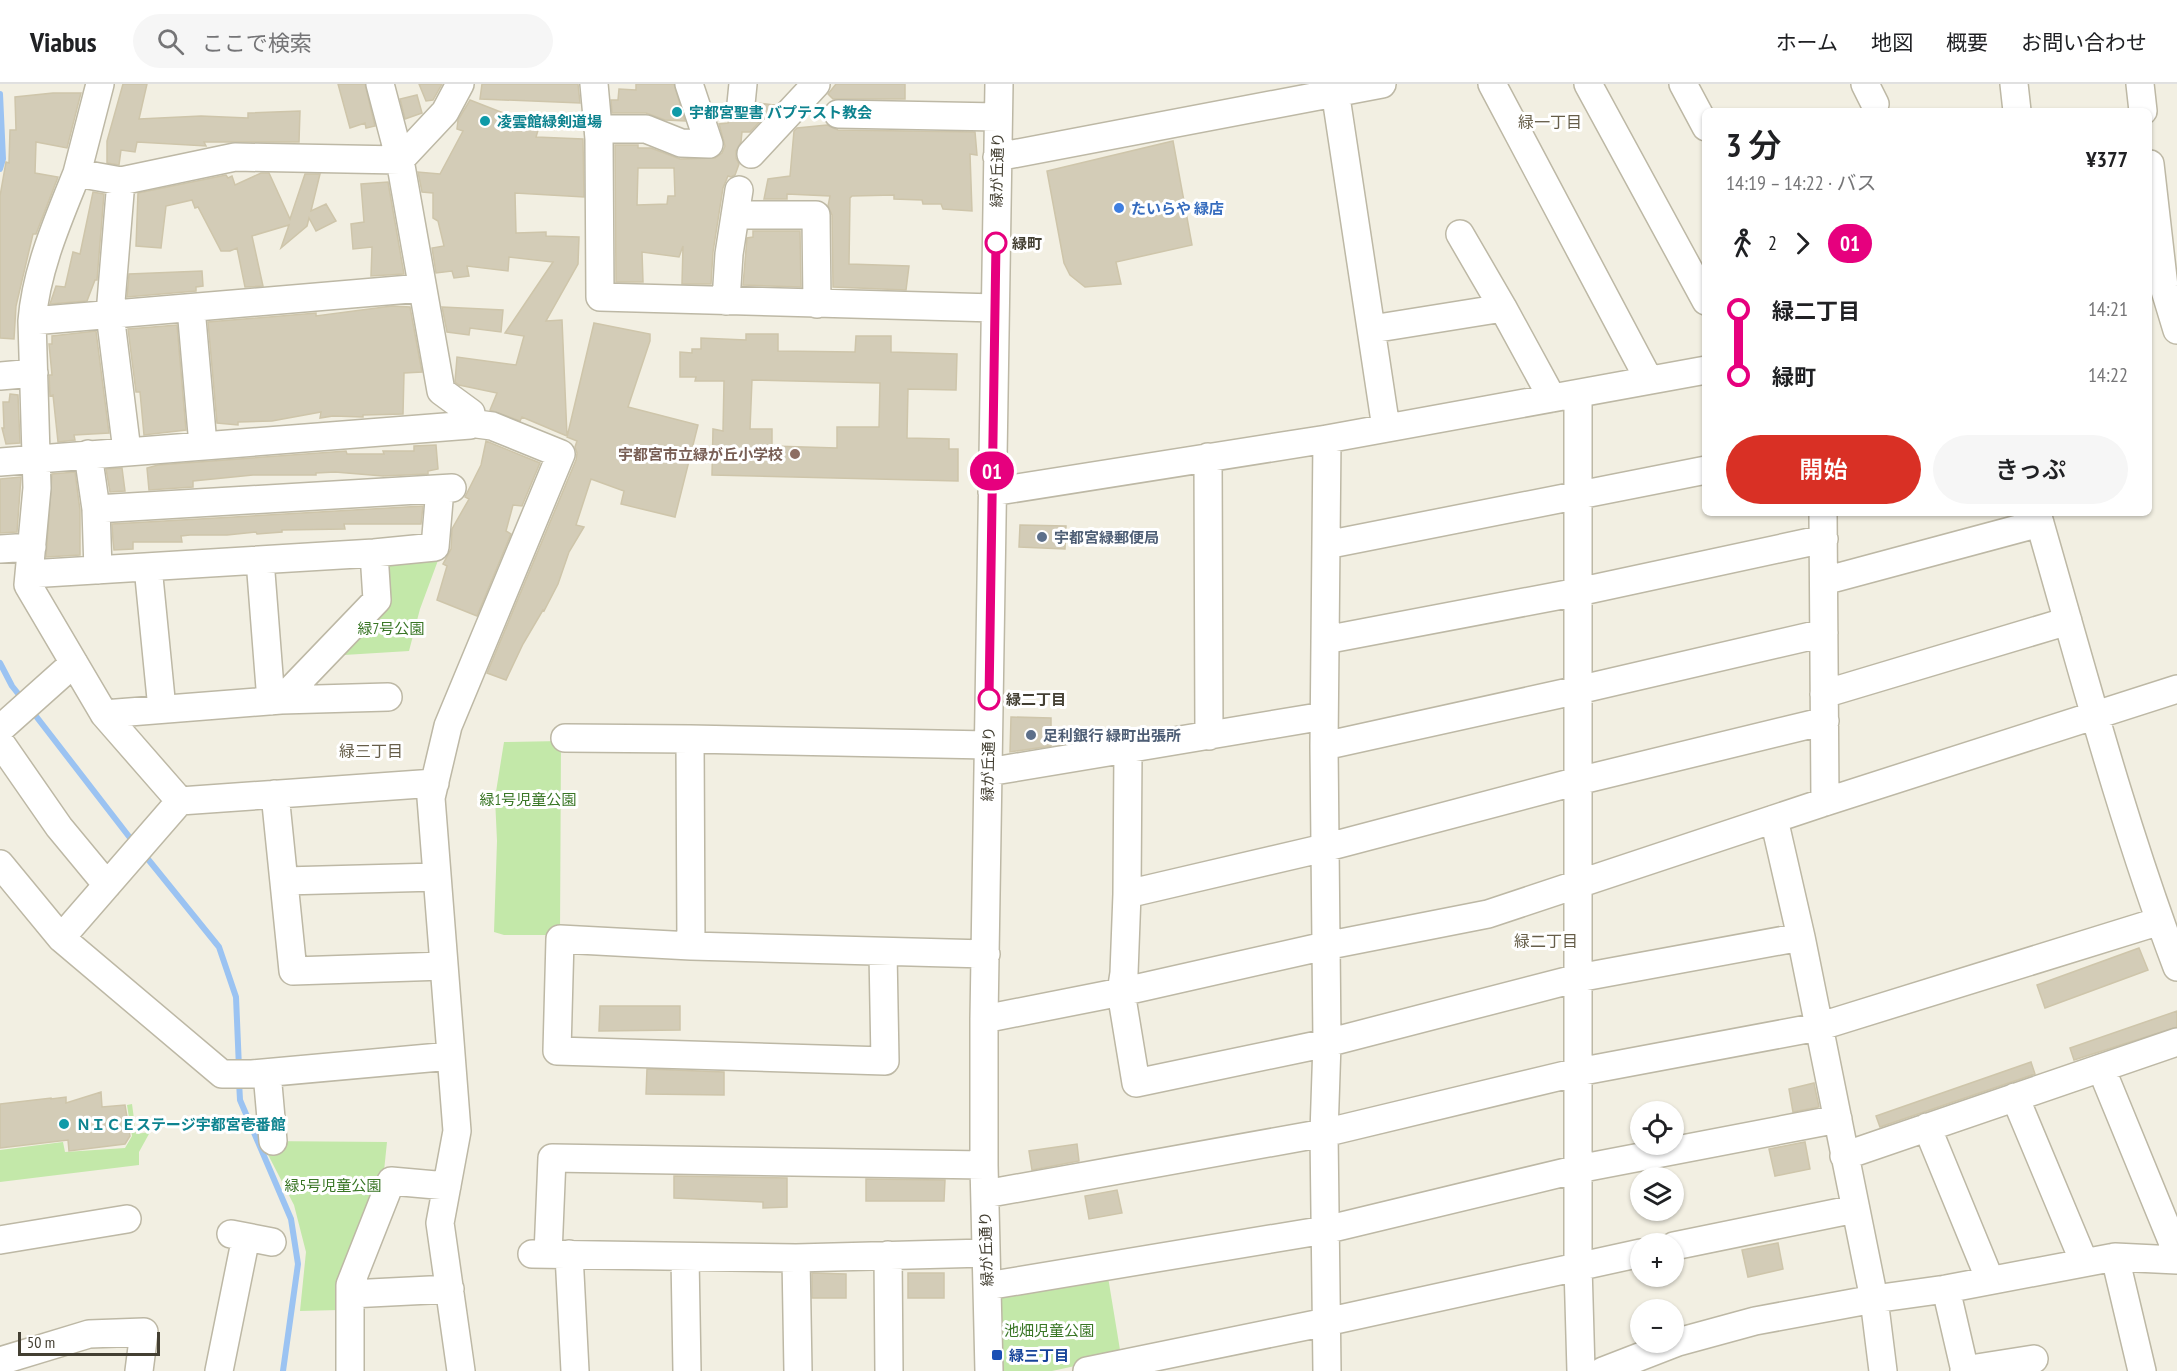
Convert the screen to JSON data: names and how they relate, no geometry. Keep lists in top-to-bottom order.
{
  "streets": {
    "street": ["緑が丘通り"]
  },
  "districts": ["緑一丁目", "緑三丁目", "緑二丁目"],
  "parks": [
    "緑7号公園",
    "緑1号児童公園",
    "緑5号児童公園",
    "池畑児童公園"
  ],
  "places": {
    "other": [
      "宇都宮聖書 バプテスト教会",
      "凌雲館緑剣道場",
      "たいらや 緑店",
      "緑町",
      "宇都宮市立緑が丘小学校",
      "宇都宮緑郵便局",
      "緑二丁目",
      "足利銀行 緑町出張所",
      "ＮＩＣＥステージ宇都宮壱番館"
    ],
    "transit": ["緑三丁目"]
  },
  "lines": ["bus line 01"],
  "scale_bar": "50 m",
  "page": {
    "header": "Viabus",
    "search": "ここで検索",
    "nav": [
      "ホーム",
      "地図",
      "概要",
      "お問い合わせ"
    ],
    "on_map": "01",
    "heading": ["3 分", "14:19 – 14:22 · バス", "¥377"],
    "legs": ["2", "01"],
    "list": [
      {
        "name": "緑二丁目",
        "value": "14:21"
      },
      {
        "name": "緑町",
        "value": "14:22"
      }
    ],
    "buttons": ["開始", "きっぷ"],
    "map_buttons": ["+", "−"],
    "scale": "50 m"
  }
}
